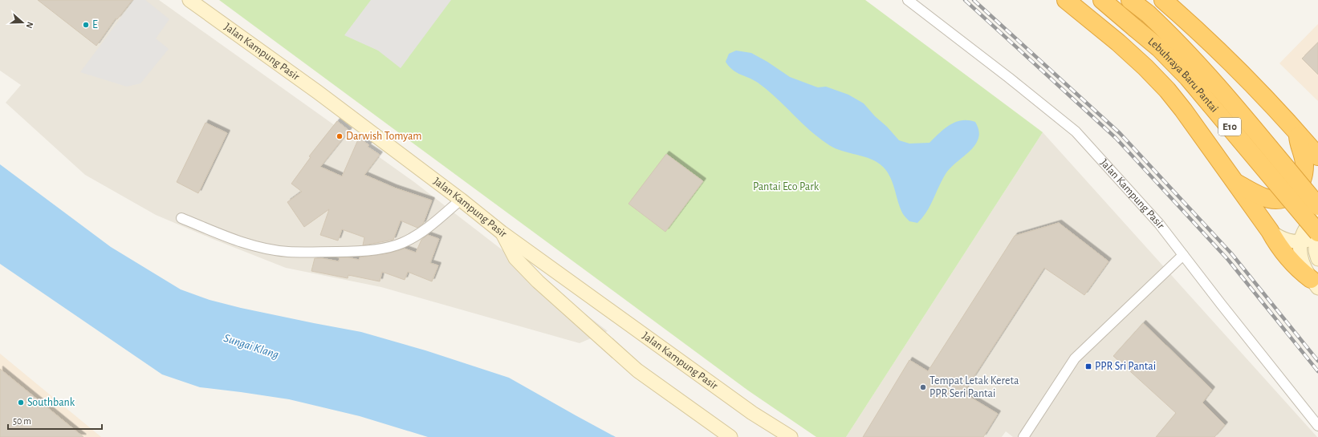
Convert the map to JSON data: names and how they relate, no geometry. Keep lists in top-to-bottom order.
{
  "streets": {
    "highway": ["Lebuhraya Baru Pantai", "E10"],
    "street": ["Jalan Kampung Pasir"]
  },
  "water": ["Sungai Klang"],
  "parks": ["Pantai Eco Park"],
  "places": {
    "other": [
      "E",
      "Darwish Tomyam",
      "Tempat Letak Kereta PPR Seri Pantai",
      "Southbank"
    ],
    "transit": ["PPR Sri Pantai"]
  },
  "scale_bar": "50 m",
  "north": "right"
}
